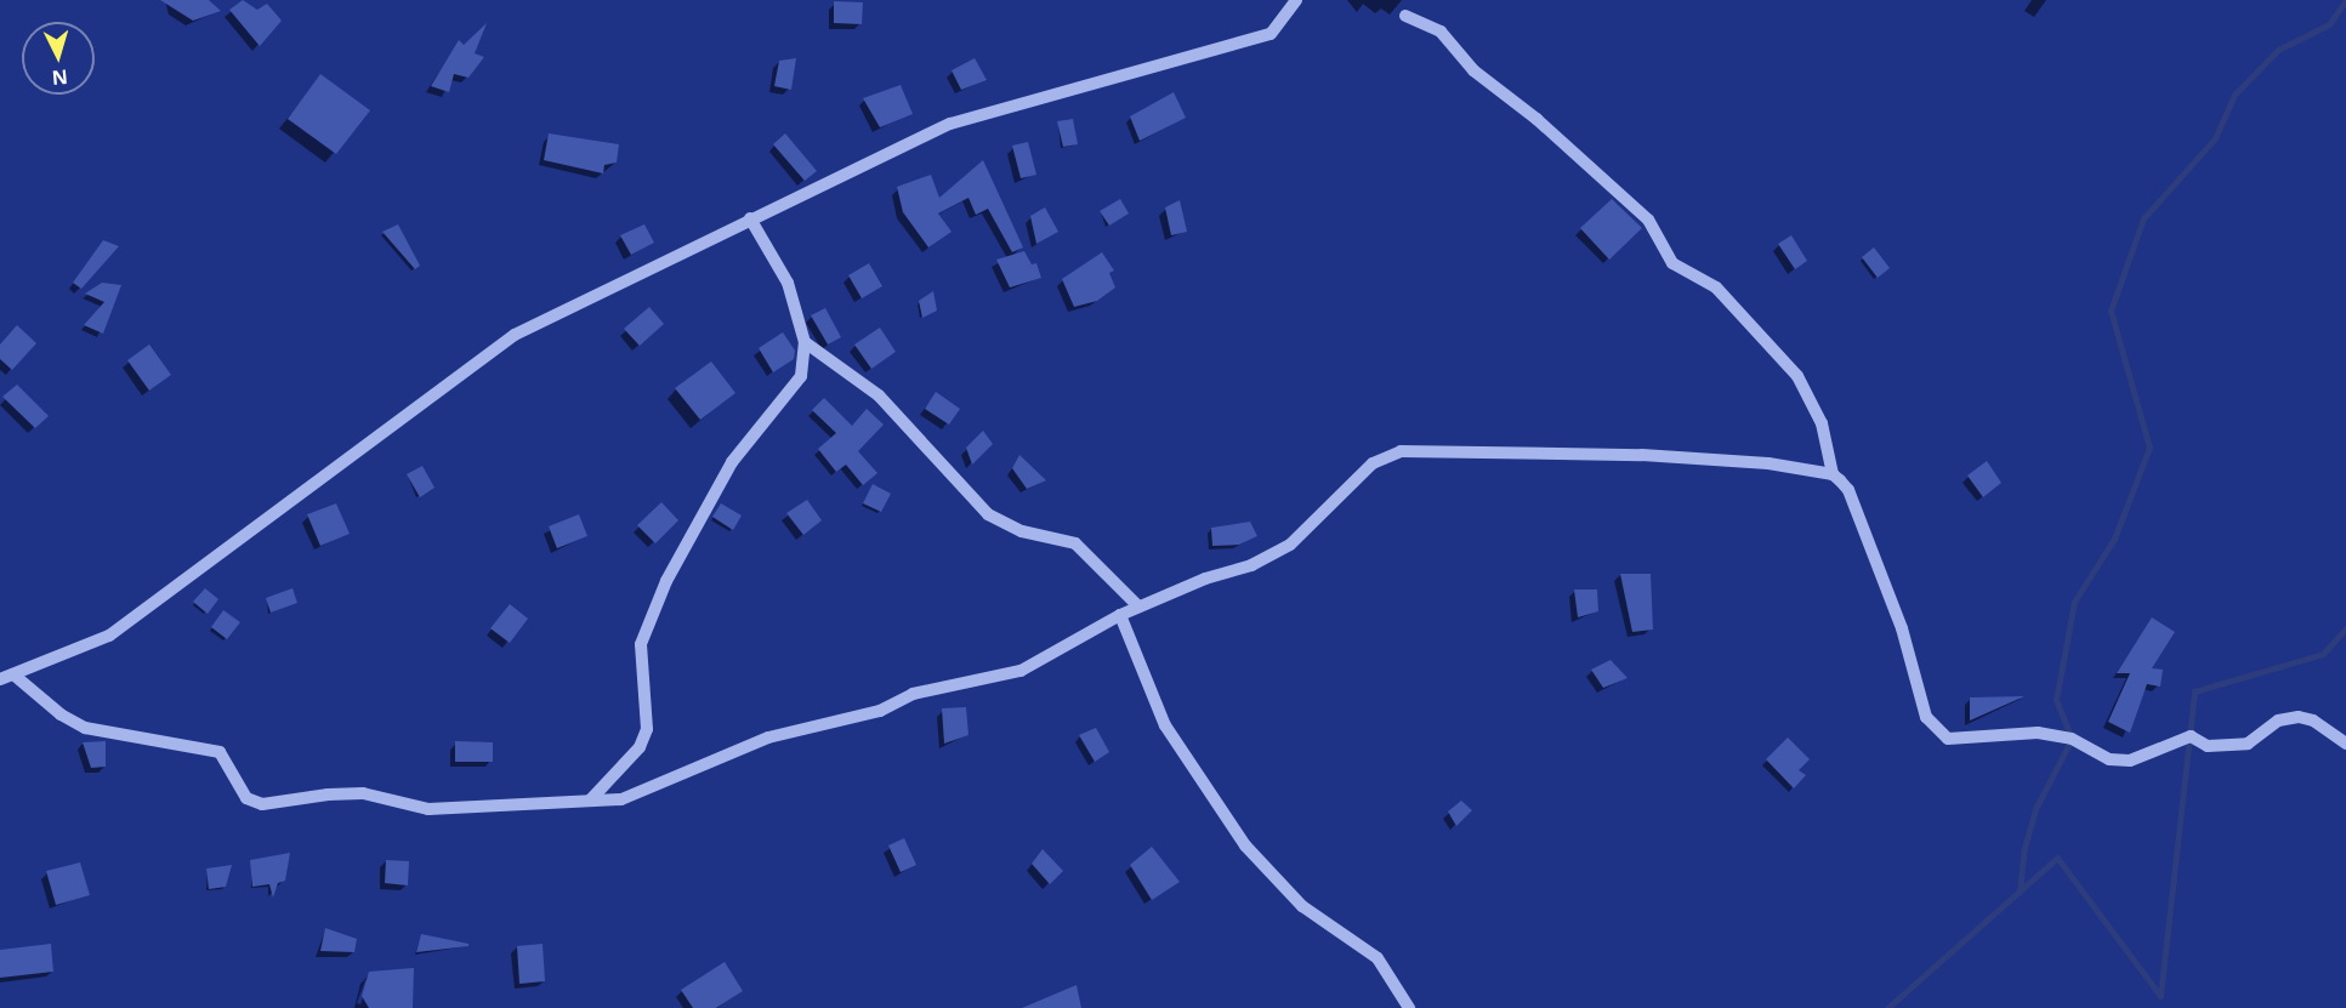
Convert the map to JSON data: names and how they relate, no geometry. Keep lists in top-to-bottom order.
{
  "north": "bottom"
}
